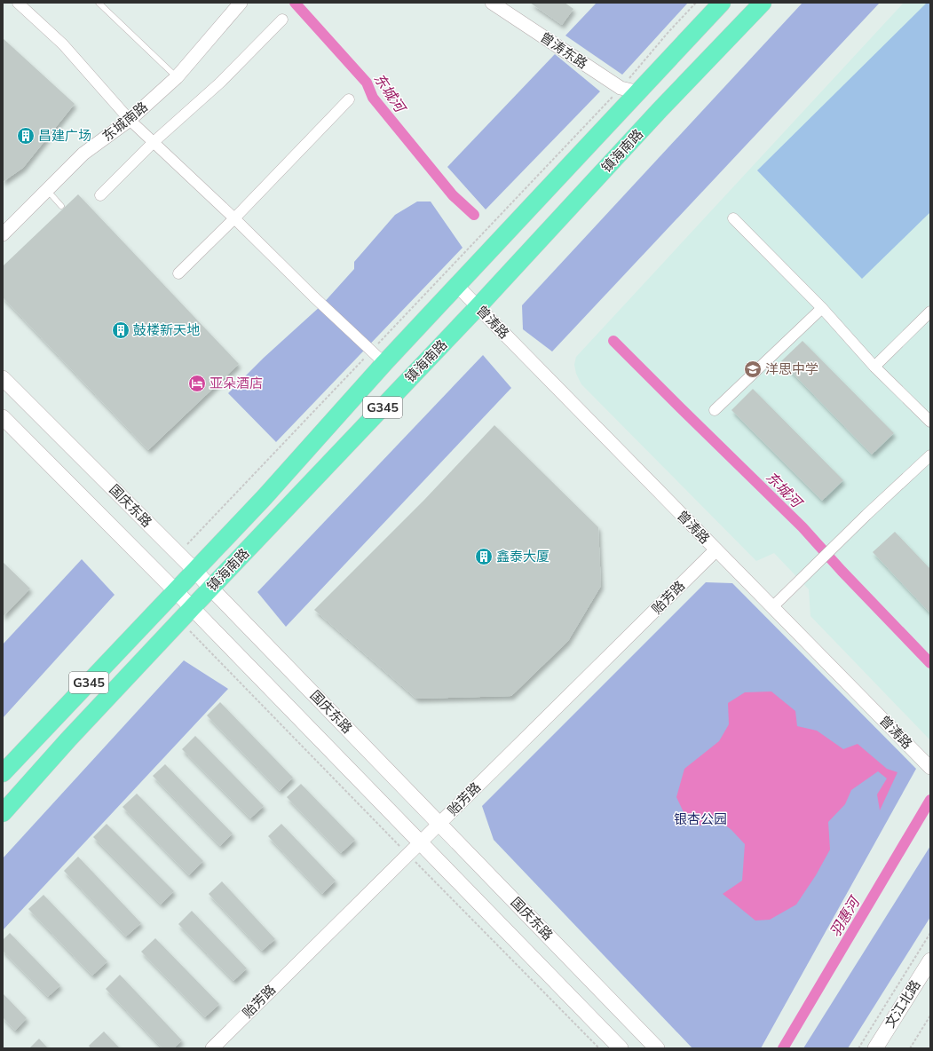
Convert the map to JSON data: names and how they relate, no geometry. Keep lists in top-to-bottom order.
{
  "streets": {
    "highway": ["镇海南路", "G345"],
    "main road": ["国庆东路", "文江北路"],
    "street": [
      "曾涛东路",
      "东城南路",
      "曾涛路",
      "贻芳路"
    ]
  },
  "crossings": [
    ["曾涛东路", "镇海南路"],
    ["镇海南路", "曾涛路"],
    ["镇海南路", "国庆东路"],
    ["曾涛路", "贻芳路"],
    ["国庆东路", "贻芳路"]
  ],
  "water": ["东城河", "羽惠河"],
  "parks": ["银杏公园"],
  "places": {
    "building": ["昌建广场", "鼓楼新天地", "鑫泰大厦"],
    "school or university": ["洋思中学"],
    "hotel": ["亚朵酒店"]
  }
}
